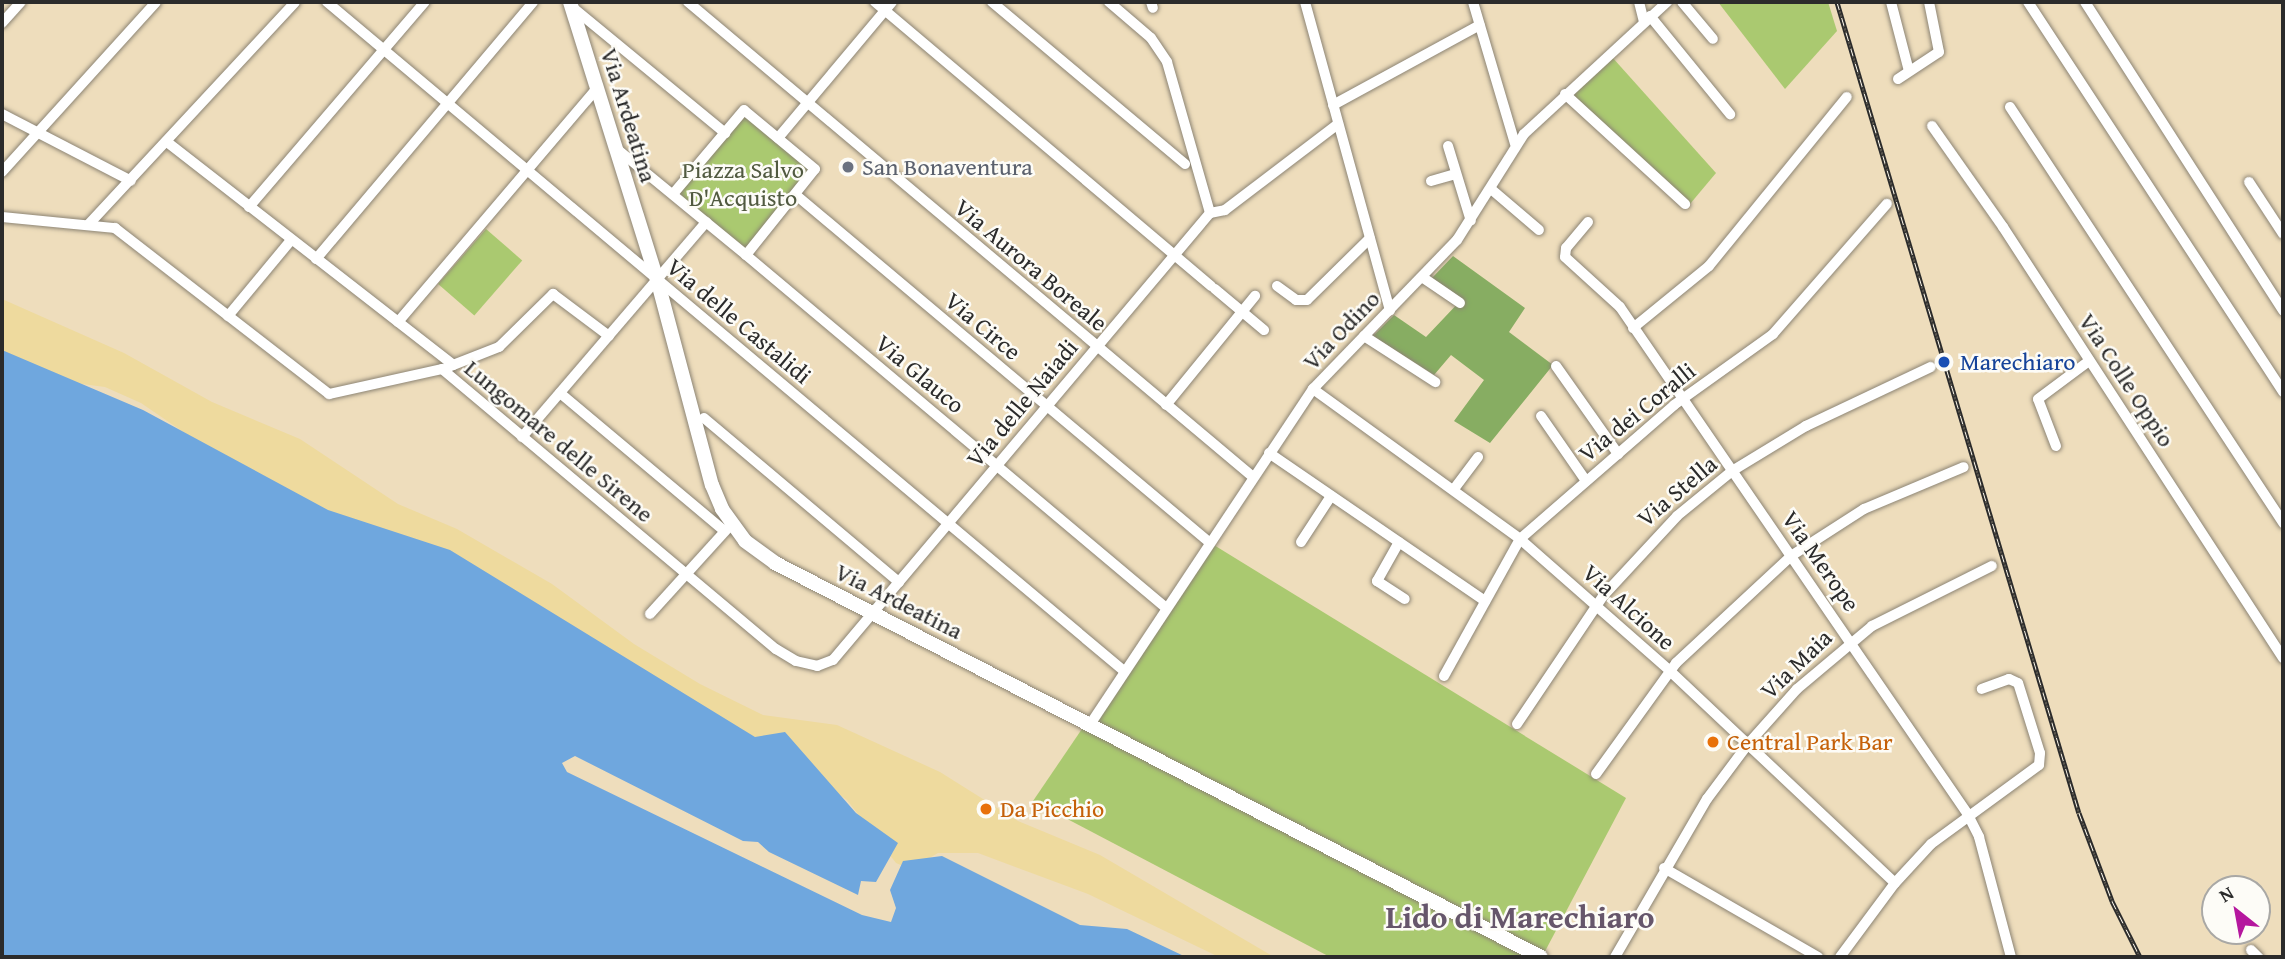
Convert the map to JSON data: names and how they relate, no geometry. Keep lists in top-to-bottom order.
{
  "streets": {
    "main road": ["Via Ardeatina"],
    "street": [
      "Via Aurora Boreale",
      "Via delle Castalidi",
      "Via Circe",
      "Via Odino",
      "Via Glauco",
      "Via Colle Oppio",
      "Via delle Naiadi",
      "Via dei Coralli",
      "Lungomare delle Sirene",
      "Via Stella",
      "Via Merope",
      "Via Alcione",
      "Via Maia"
    ]
  },
  "crossings": [
    ["Via Ardeatina", "Via delle Castalidi"],
    ["Via Ardeatina", "Via Odino"],
    ["Via Ardeatina", "Via delle Naiadi"],
    ["Via Ardeatina", "Lungomare delle Sirene"],
    ["Via Aurora Boreale", "Via Odino"],
    ["Via Aurora Boreale", "Via delle Naiadi"],
    ["Via delle Castalidi", "Via Odino"],
    ["Via delle Castalidi", "Via delle Naiadi"],
    ["Via Circe", "Via Odino"],
    ["Via Circe", "Via delle Naiadi"],
    ["Via Odino", "Via Glauco"],
    ["Via Odino", "Via Alcione"],
    ["Via Glauco", "Via delle Naiadi"],
    ["Via delle Naiadi", "Lungomare delle Sirene"],
    ["Via dei Coralli", "Via Merope"],
    ["Via dei Coralli", "Via Alcione"],
    ["Via Stella", "Via Merope"],
    ["Via Stella", "Via Alcione"],
    ["Via Merope", "Via Maia"],
    ["Via Alcione", "Via Maia"]
  ],
  "districts": ["Lido di Marechiaro"],
  "parks": ["Piazza Salvo D'Acquisto"],
  "places": [
    "San Bonaventura",
    "Marechiaro",
    "Central Park Bar",
    "Da Picchio"
  ],
  "north": "top left"
}
